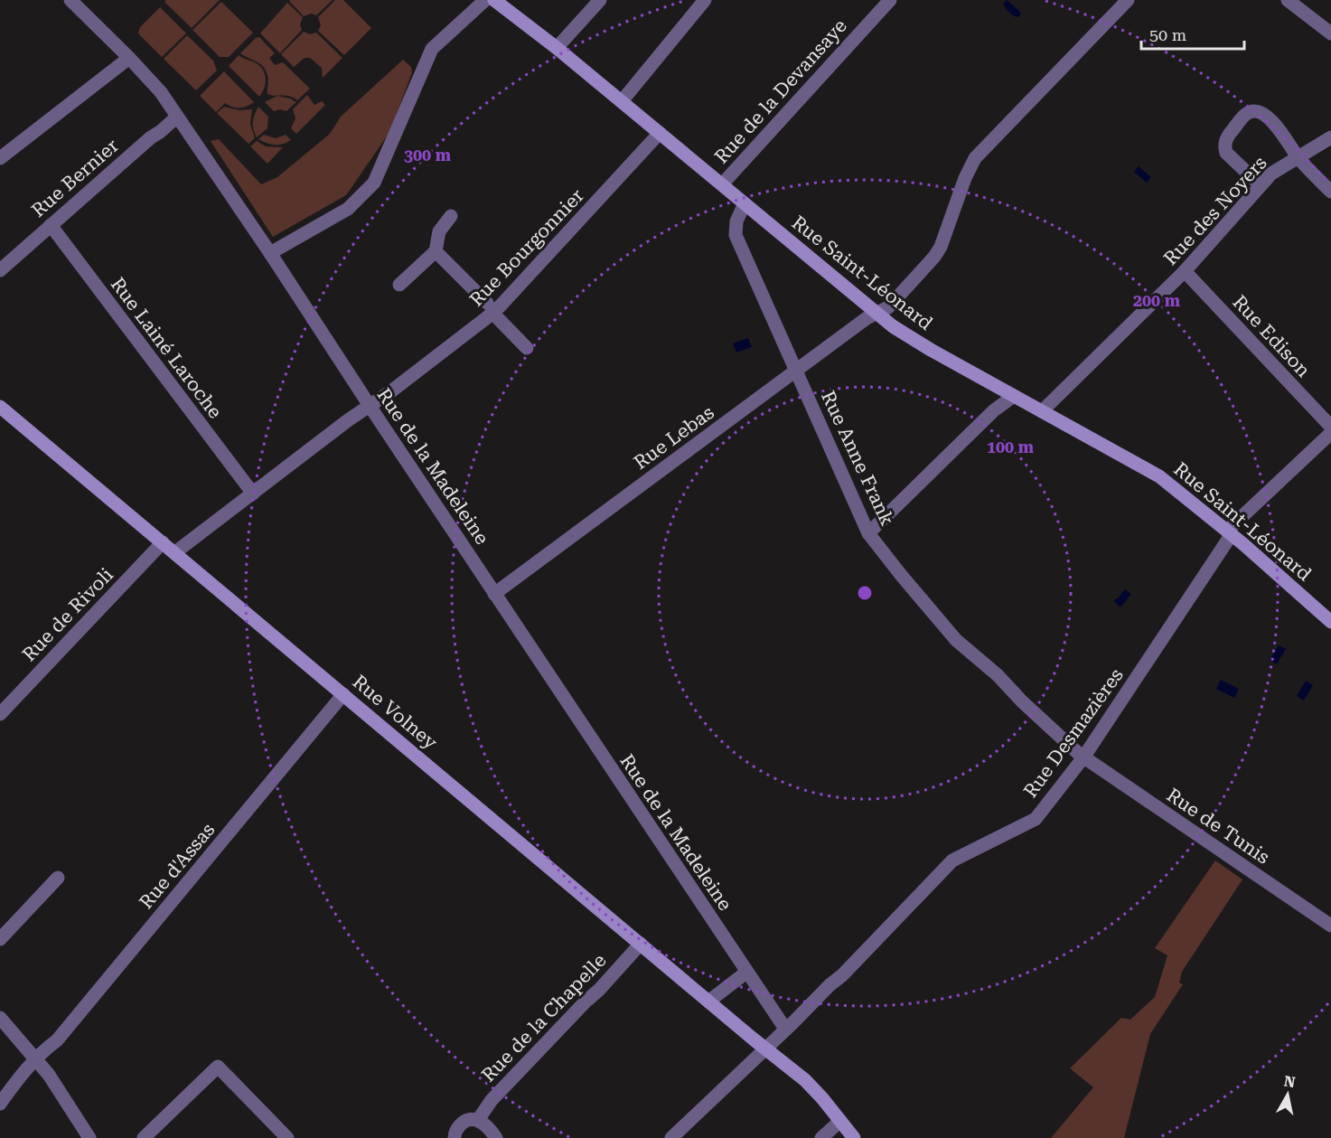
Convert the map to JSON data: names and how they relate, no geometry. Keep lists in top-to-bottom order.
{
  "streets": {
    "main road": ["Rue Saint-Léonard", "Rue Volney"],
    "street": [
      "Rue de la Devansaye",
      "Rue Bernier",
      "Rue des Noyers",
      "Rue Bourgonnier",
      "Rue Edison",
      "Rue Lainé Laroche",
      "Rue Lebas",
      "Rue Anne Frank",
      "Rue de la Madeleine",
      "Rue de Rivoli",
      "Rue Desmazières",
      "Rue de Tunis",
      "Rue d'Assas",
      "Rue de la Chapelle"
    ]
  },
  "crossings": [
    ["Rue de la Devansaye", "Rue Saint-Léonard"],
    ["Rue Bernier", "Rue Lainé Laroche"],
    ["Rue Bernier", "Rue de la Madeleine"],
    ["Rue des Noyers", "Rue Saint-Léonard"],
    ["Rue des Noyers", "Rue Edison"],
    ["Rue Bourgonnier", "Rue Saint-Léonard"],
    ["Rue Bourgonnier", "Rue Lainé Laroche"],
    ["Rue Bourgonnier", "Rue de la Madeleine"],
    ["Rue Bourgonnier", "Rue Volney"],
    ["Rue Saint-Léonard", "Rue Lebas"],
    ["Rue Saint-Léonard", "Rue Anne Frank"],
    ["Rue Saint-Léonard", "Rue Desmazières"],
    ["Rue Lebas", "Rue Anne Frank"],
    ["Rue Lebas", "Rue de la Madeleine"],
    ["Rue Anne Frank", "Rue Desmazières"],
    ["Rue Anne Frank", "Rue de Tunis"],
    ["Rue de la Madeleine", "Rue Desmazières"],
    ["Rue de Rivoli", "Rue Volney"],
    ["Rue Volney", "Rue Desmazières"],
    ["Rue Volney", "Rue d'Assas"],
    ["Rue Volney", "Rue de la Chapelle"],
    ["Rue Desmazières", "Rue de Tunis"]
  ],
  "scale_bar": "50 m",
  "north": "top",
  "rings": ["300 m", "200 m", "100 m"]
}
